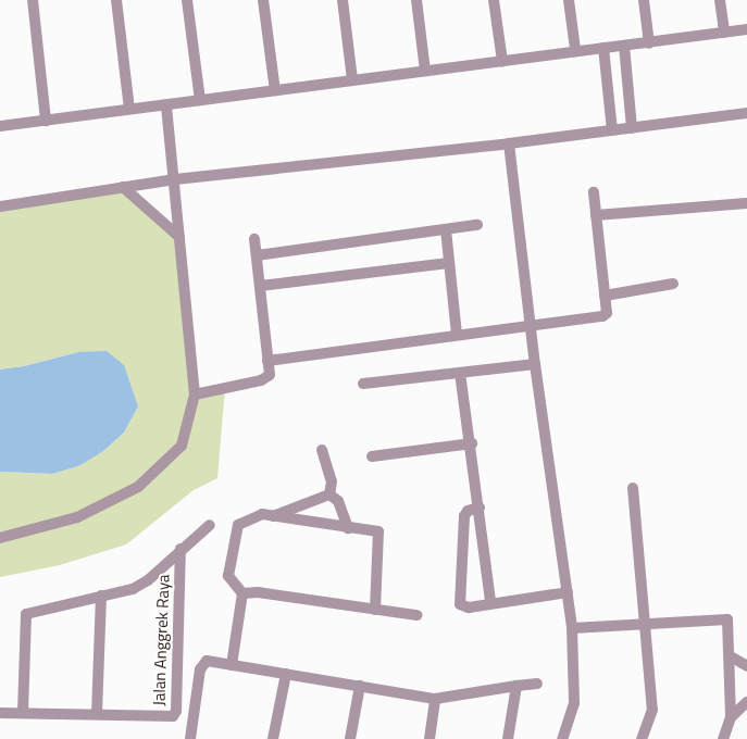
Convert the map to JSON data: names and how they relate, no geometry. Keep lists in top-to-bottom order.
{
  "streets": {
    "street": ["Jalan Anggrek Raya"]
  }
}
